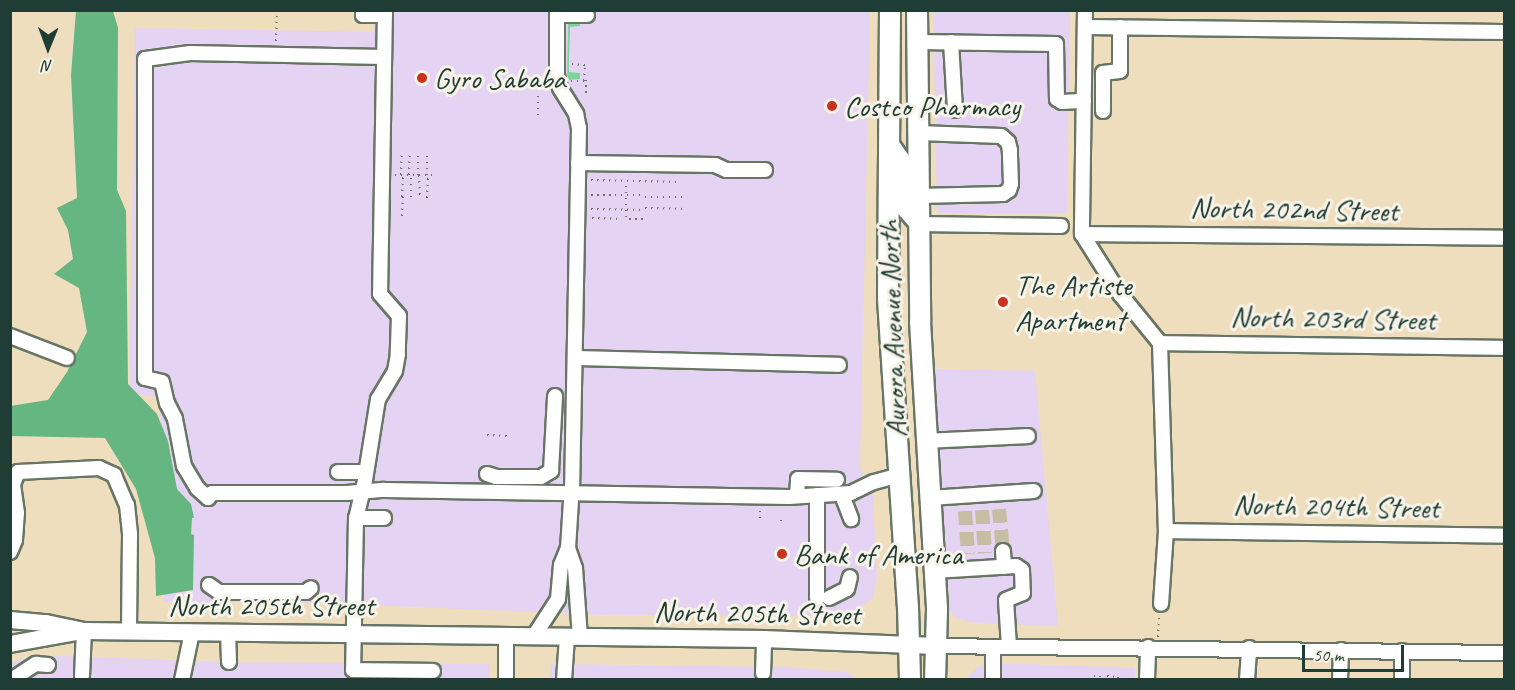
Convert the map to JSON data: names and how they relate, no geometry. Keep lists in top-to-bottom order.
{
  "streets": {
    "highway": ["Aurora Avenue North"],
    "main road": ["North 205th Street"],
    "street": ["North 202nd Street", "North 203rd Street", "North 204th Street"]
  },
  "crossings": [
    ["Aurora Avenue North", "North 205th Street"]
  ],
  "places": [
    "Gyro Sababa",
    "Costco Pharmacy",
    "The Artiste Apartment",
    "Bank of America"
  ],
  "scale_bar": "50 m",
  "north": "bottom"
}
